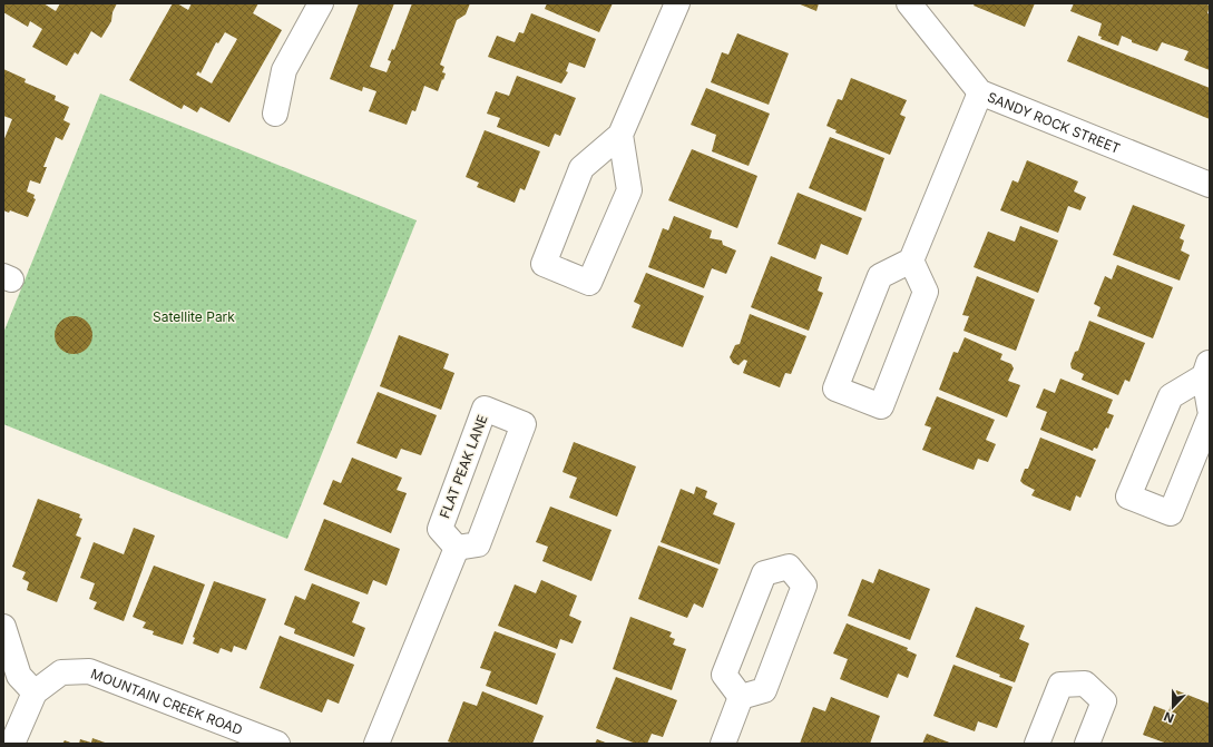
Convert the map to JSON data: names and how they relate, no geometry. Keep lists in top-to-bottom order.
{
  "streets": {
    "street": ["SANDY ROCK STREET", "FLAT PEAK LANE", "MOUNTAIN CREEK ROAD"]
  },
  "parks": ["Satellite Park"],
  "north": "bottom"
}
